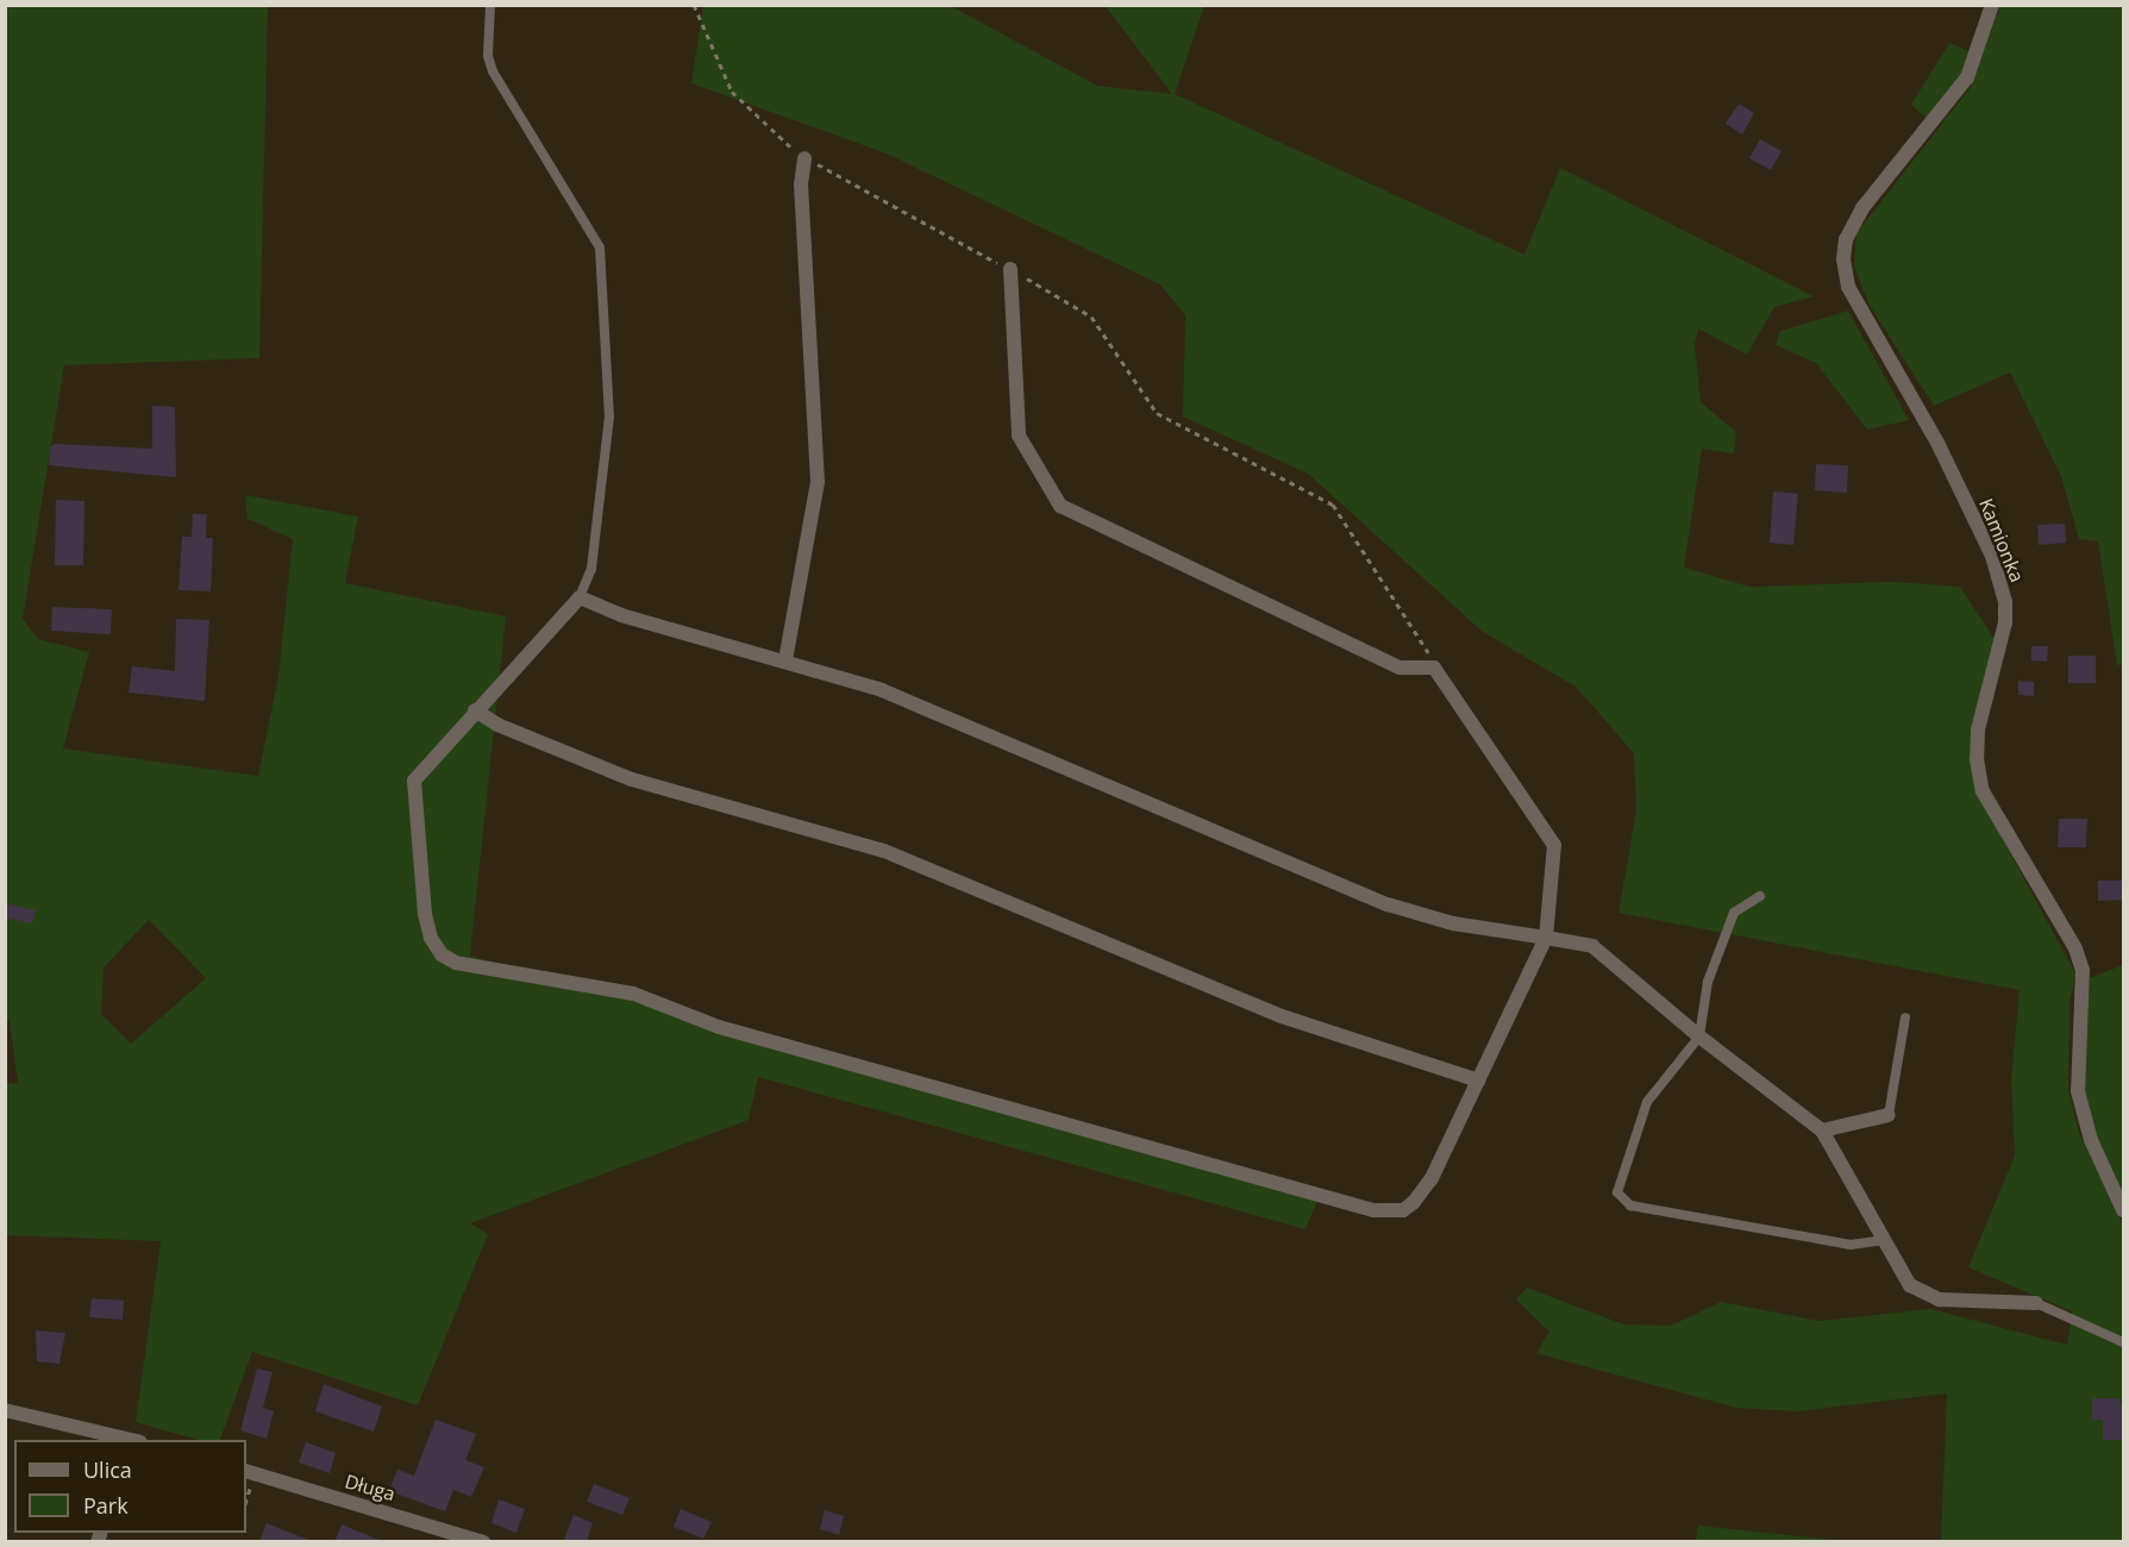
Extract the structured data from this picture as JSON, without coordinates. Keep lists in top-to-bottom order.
{
  "streets": {
    "street": ["Kamionka", "Długa"]
  },
  "legend": ["Ulica", "Park"]
}
